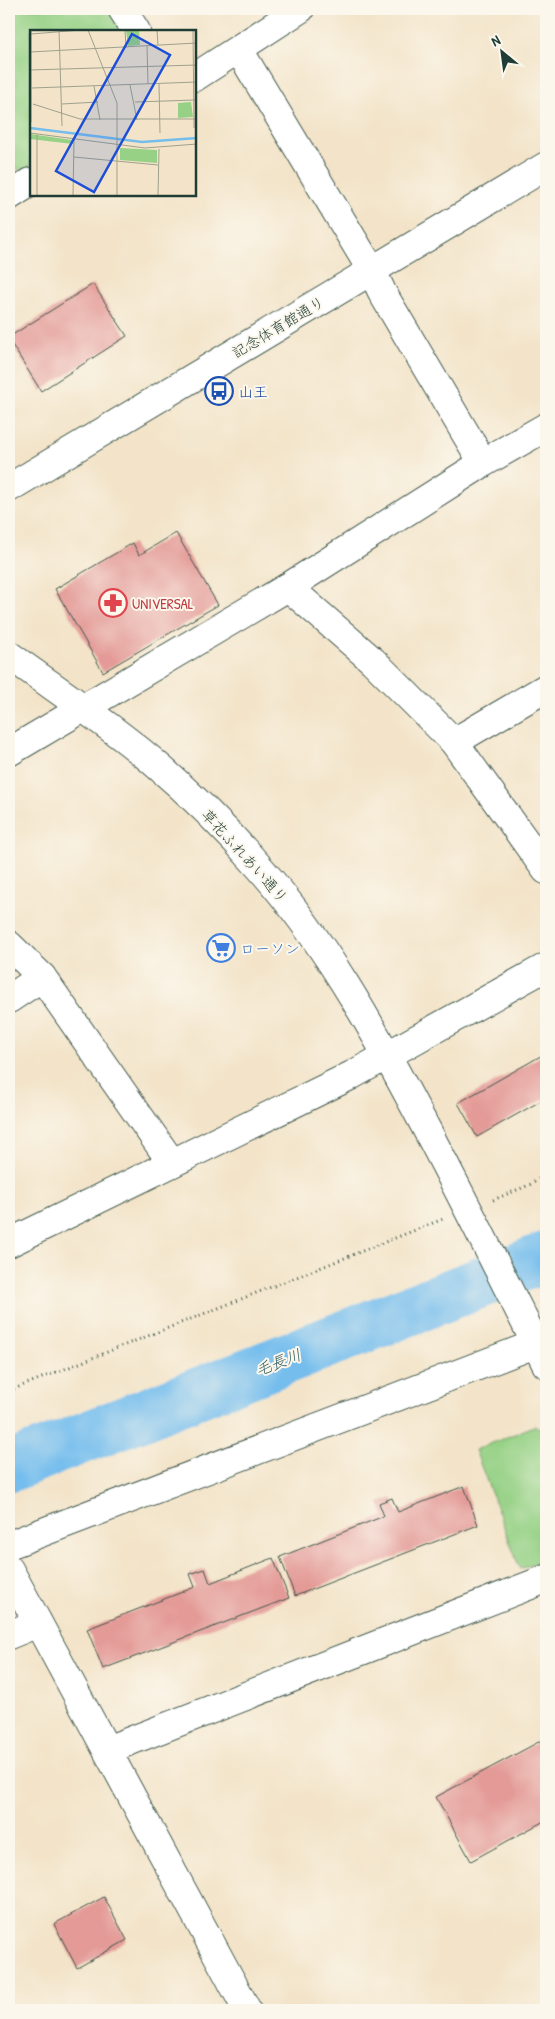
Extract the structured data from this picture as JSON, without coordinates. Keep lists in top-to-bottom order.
{
  "streets": {
    "street": ["記念体育館通り", "草花ふれあい通り"]
  },
  "water": ["毛長川"],
  "places": {
    "bus stop": ["山王"],
    "pharmacy": ["UNIVERSAL"],
    "supermarket": ["ローソン"]
  },
  "north": "top left"
}
